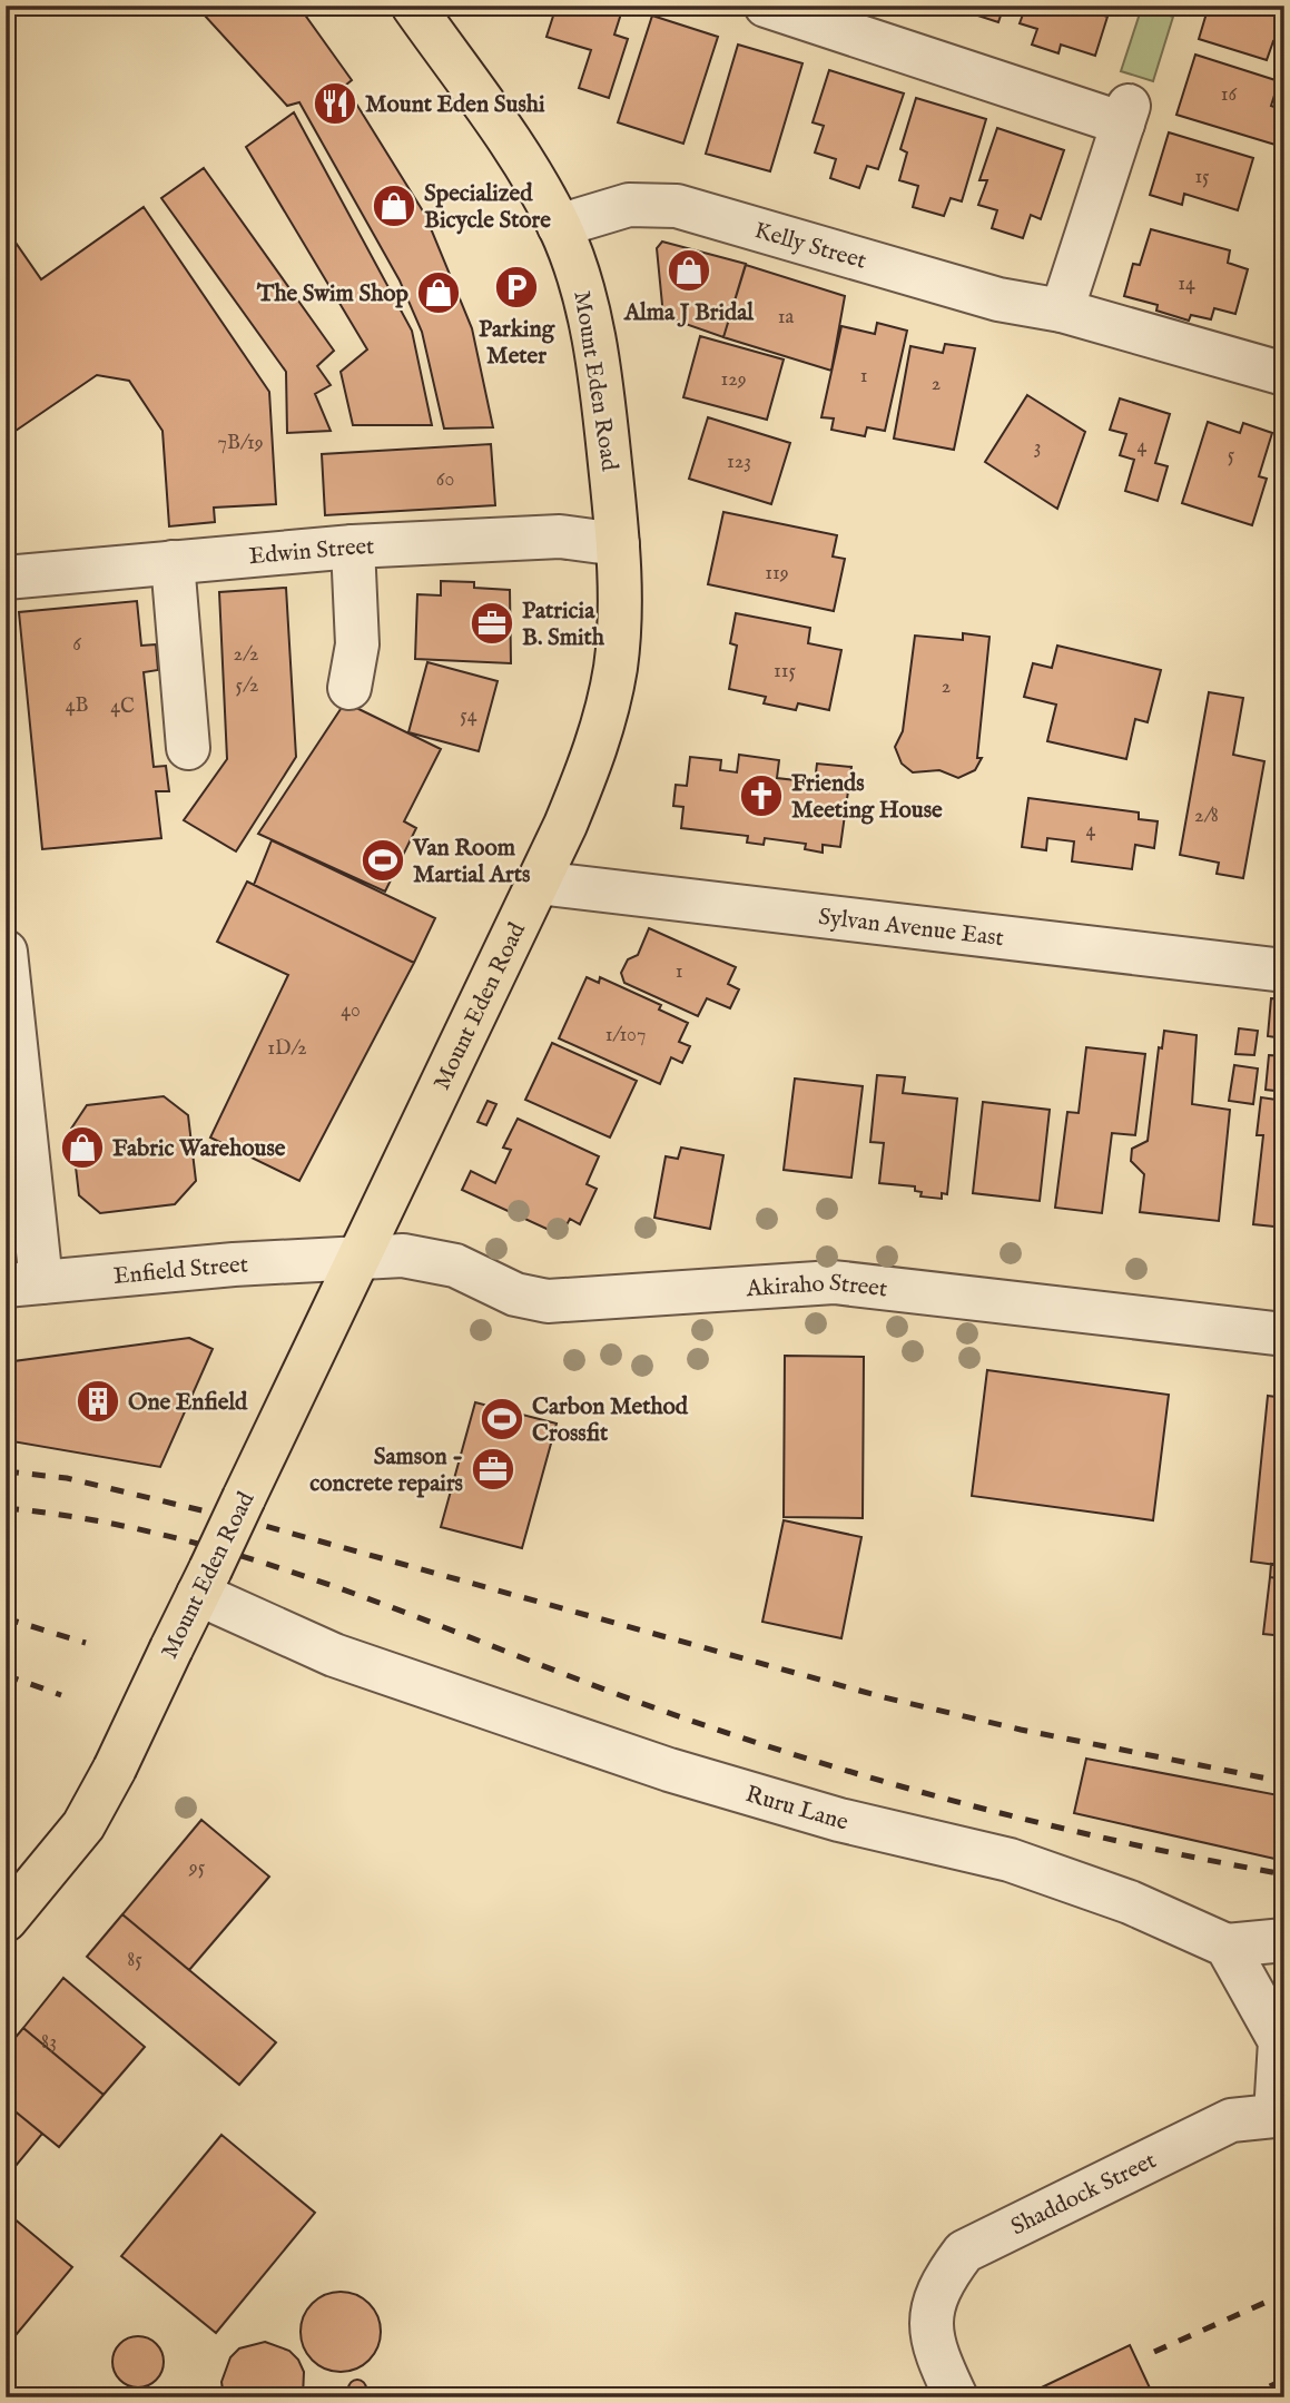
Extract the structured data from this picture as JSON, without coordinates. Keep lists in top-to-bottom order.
{
  "streets": {
    "main road": ["Mount Eden Road"],
    "street": [
      "Kelly Street",
      "Edwin Street",
      "Sylvan Avenue East",
      "Enfield Street",
      "Akiraho Street",
      "Ruru Lane",
      "Shaddock Street"
    ]
  },
  "crossings": [
    ["Kelly Street", "Mount Eden Road"],
    ["Mount Eden Road", "Edwin Street"],
    ["Mount Eden Road", "Sylvan Avenue East"],
    ["Mount Eden Road", "Enfield Street"],
    ["Mount Eden Road", "Akiraho Street"],
    ["Mount Eden Road", "Ruru Lane"],
    ["Enfield Street", "Akiraho Street"]
  ],
  "places": {
    "restaurant": ["Mount Eden Sushi"],
    "shop": [
      "Specialized Bicycle Store",
      "Alma J Bridal",
      "The Swim Shop",
      "Fabric Warehouse"
    ],
    "parking": ["Parking Meter"],
    "office": ["Patricia B. Smith", "Samson - concrete repairs"],
    "church": ["Friends Meeting House"],
    "sports": ["Van Room Martial Arts", "Carbon Method Crossfit"],
    "building": ["One Enfield"]
  },
  "house_numbers": [
    "16",
    "15",
    "14",
    "1a",
    "1",
    "129",
    "2",
    "7B/19",
    "4",
    "3",
    "5",
    "123",
    "60",
    "119",
    "6",
    "2/2",
    "115",
    "5/2",
    "2",
    "4B",
    "4C",
    "54",
    "2/8",
    "4",
    "1",
    "40",
    "1/107",
    "1D/2",
    "95",
    "85",
    "83"
  ]
}
